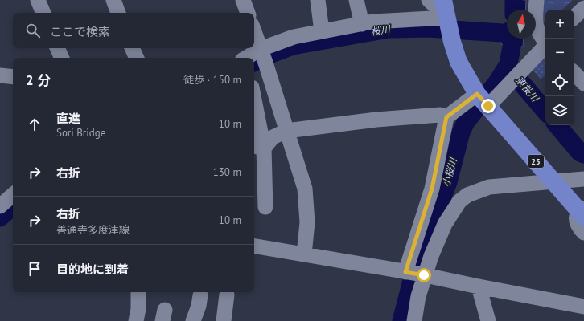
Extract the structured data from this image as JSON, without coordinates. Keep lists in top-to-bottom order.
{
  "streets": {
    "main road": ["25"]
  },
  "water": ["桜川", "東桜川", "小桜川"],
  "north": "top",
  "page": {
    "map_buttons": ["+", "−"],
    "search": "ここで検索",
    "heading": ["2 分", "徒歩 · 150 m"],
    "list": [
      ["直進", "Sori Bridge", "10 m"],
      ["右折", "130 m"],
      ["右折", "善通寺多度津線", "10 m"],
      "目的地に到着"
    ]
  }
}
